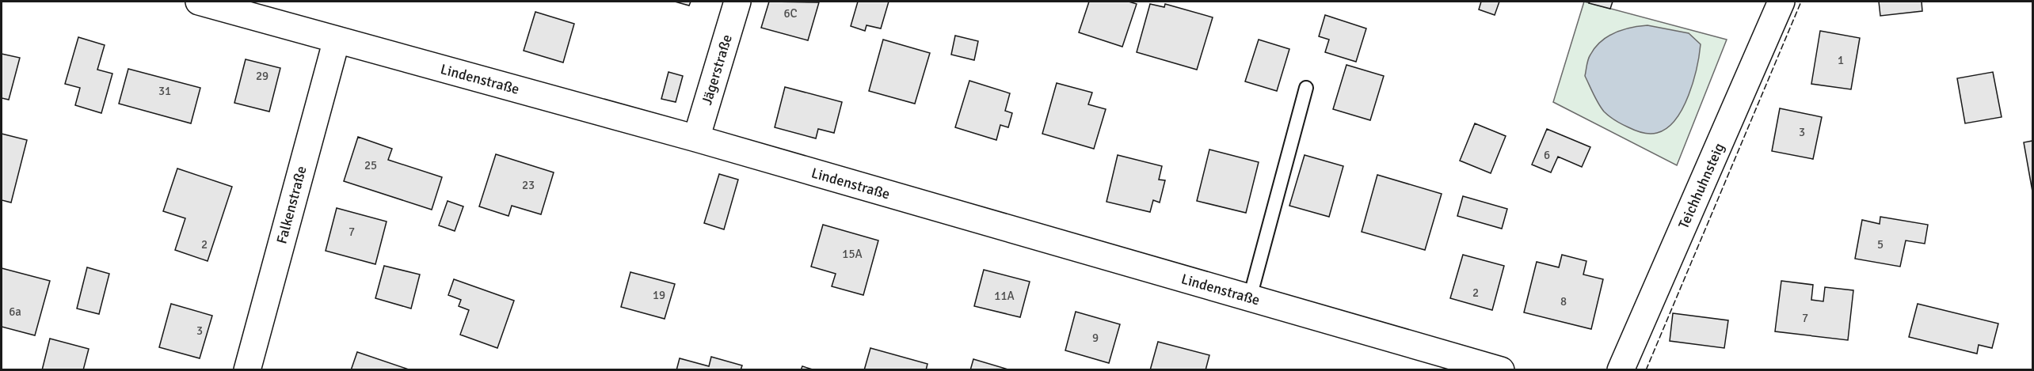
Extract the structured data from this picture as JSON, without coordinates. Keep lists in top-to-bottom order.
{
  "streets": {
    "street": [
      "Jägerstraße",
      "Lindenstraße",
      "Teichhuhnsteig",
      "Falkenstraße"
    ]
  },
  "crossings": [
    ["Jägerstraße", "Lindenstraße"],
    ["Lindenstraße", "Falkenstraße"]
  ],
  "house_numbers": [
    "6C",
    "1",
    "29",
    "31",
    "3",
    "6",
    "25",
    "23",
    "7",
    "2",
    "5",
    "15A",
    "2",
    "19",
    "11A",
    "8",
    "6a",
    "7",
    "3",
    "9"
  ]
}
